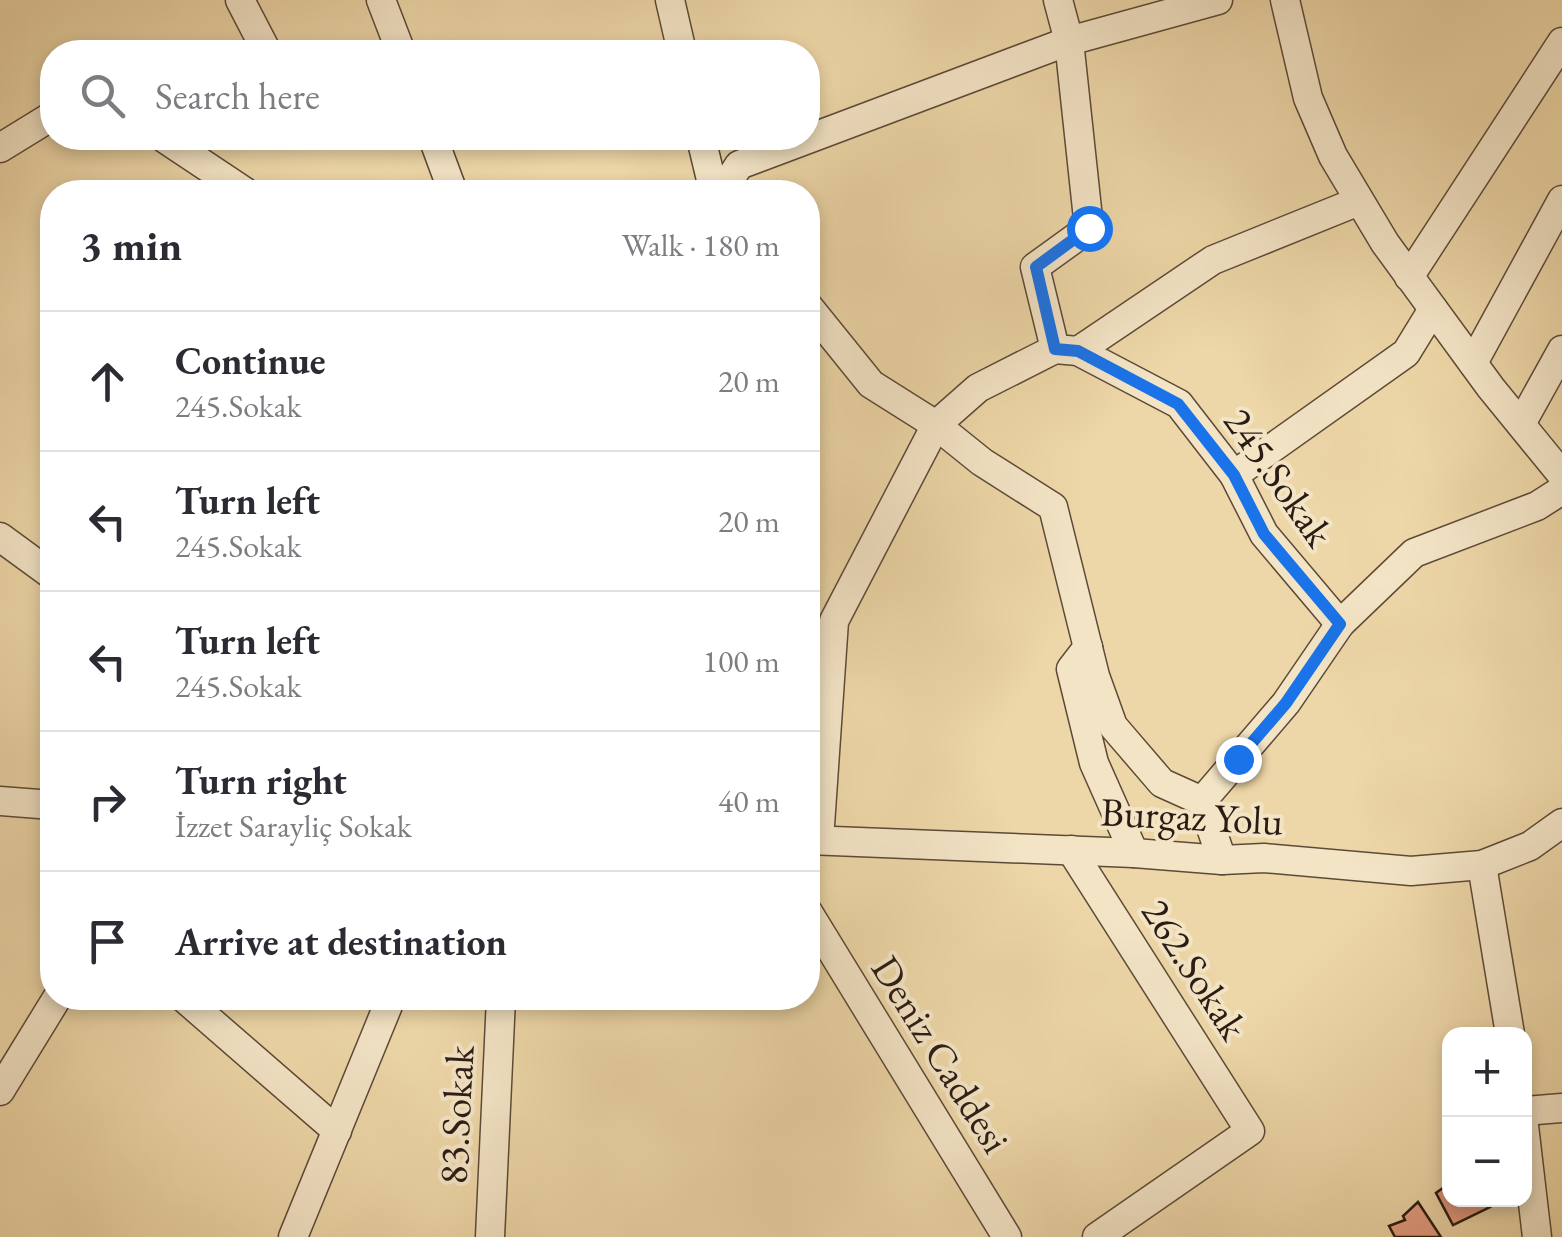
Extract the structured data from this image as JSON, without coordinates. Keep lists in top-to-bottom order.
{
  "streets": {
    "street": [
      "245.Sokak",
      "Burgaz Yolu",
      "262.Sokak",
      "Deniz Caddesi",
      "83.Sokak"
    ]
  },
  "crossings": [
    ["Burgaz Yolu", "262.Sokak"]
  ],
  "page": {
    "search": "Search here",
    "heading": ["3 min", "Walk · 180 m"],
    "list": [
      ["Continue", "245.Sokak", "20 m"],
      ["Turn left", "245.Sokak", "20 m"],
      ["Turn left", "245.Sokak", "100 m"],
      ["Turn right", "İzzet Sarayliç Sokak", "40 m"],
      "Arrive at destination"
    ],
    "map_buttons": ["+", "−"]
  }
}
